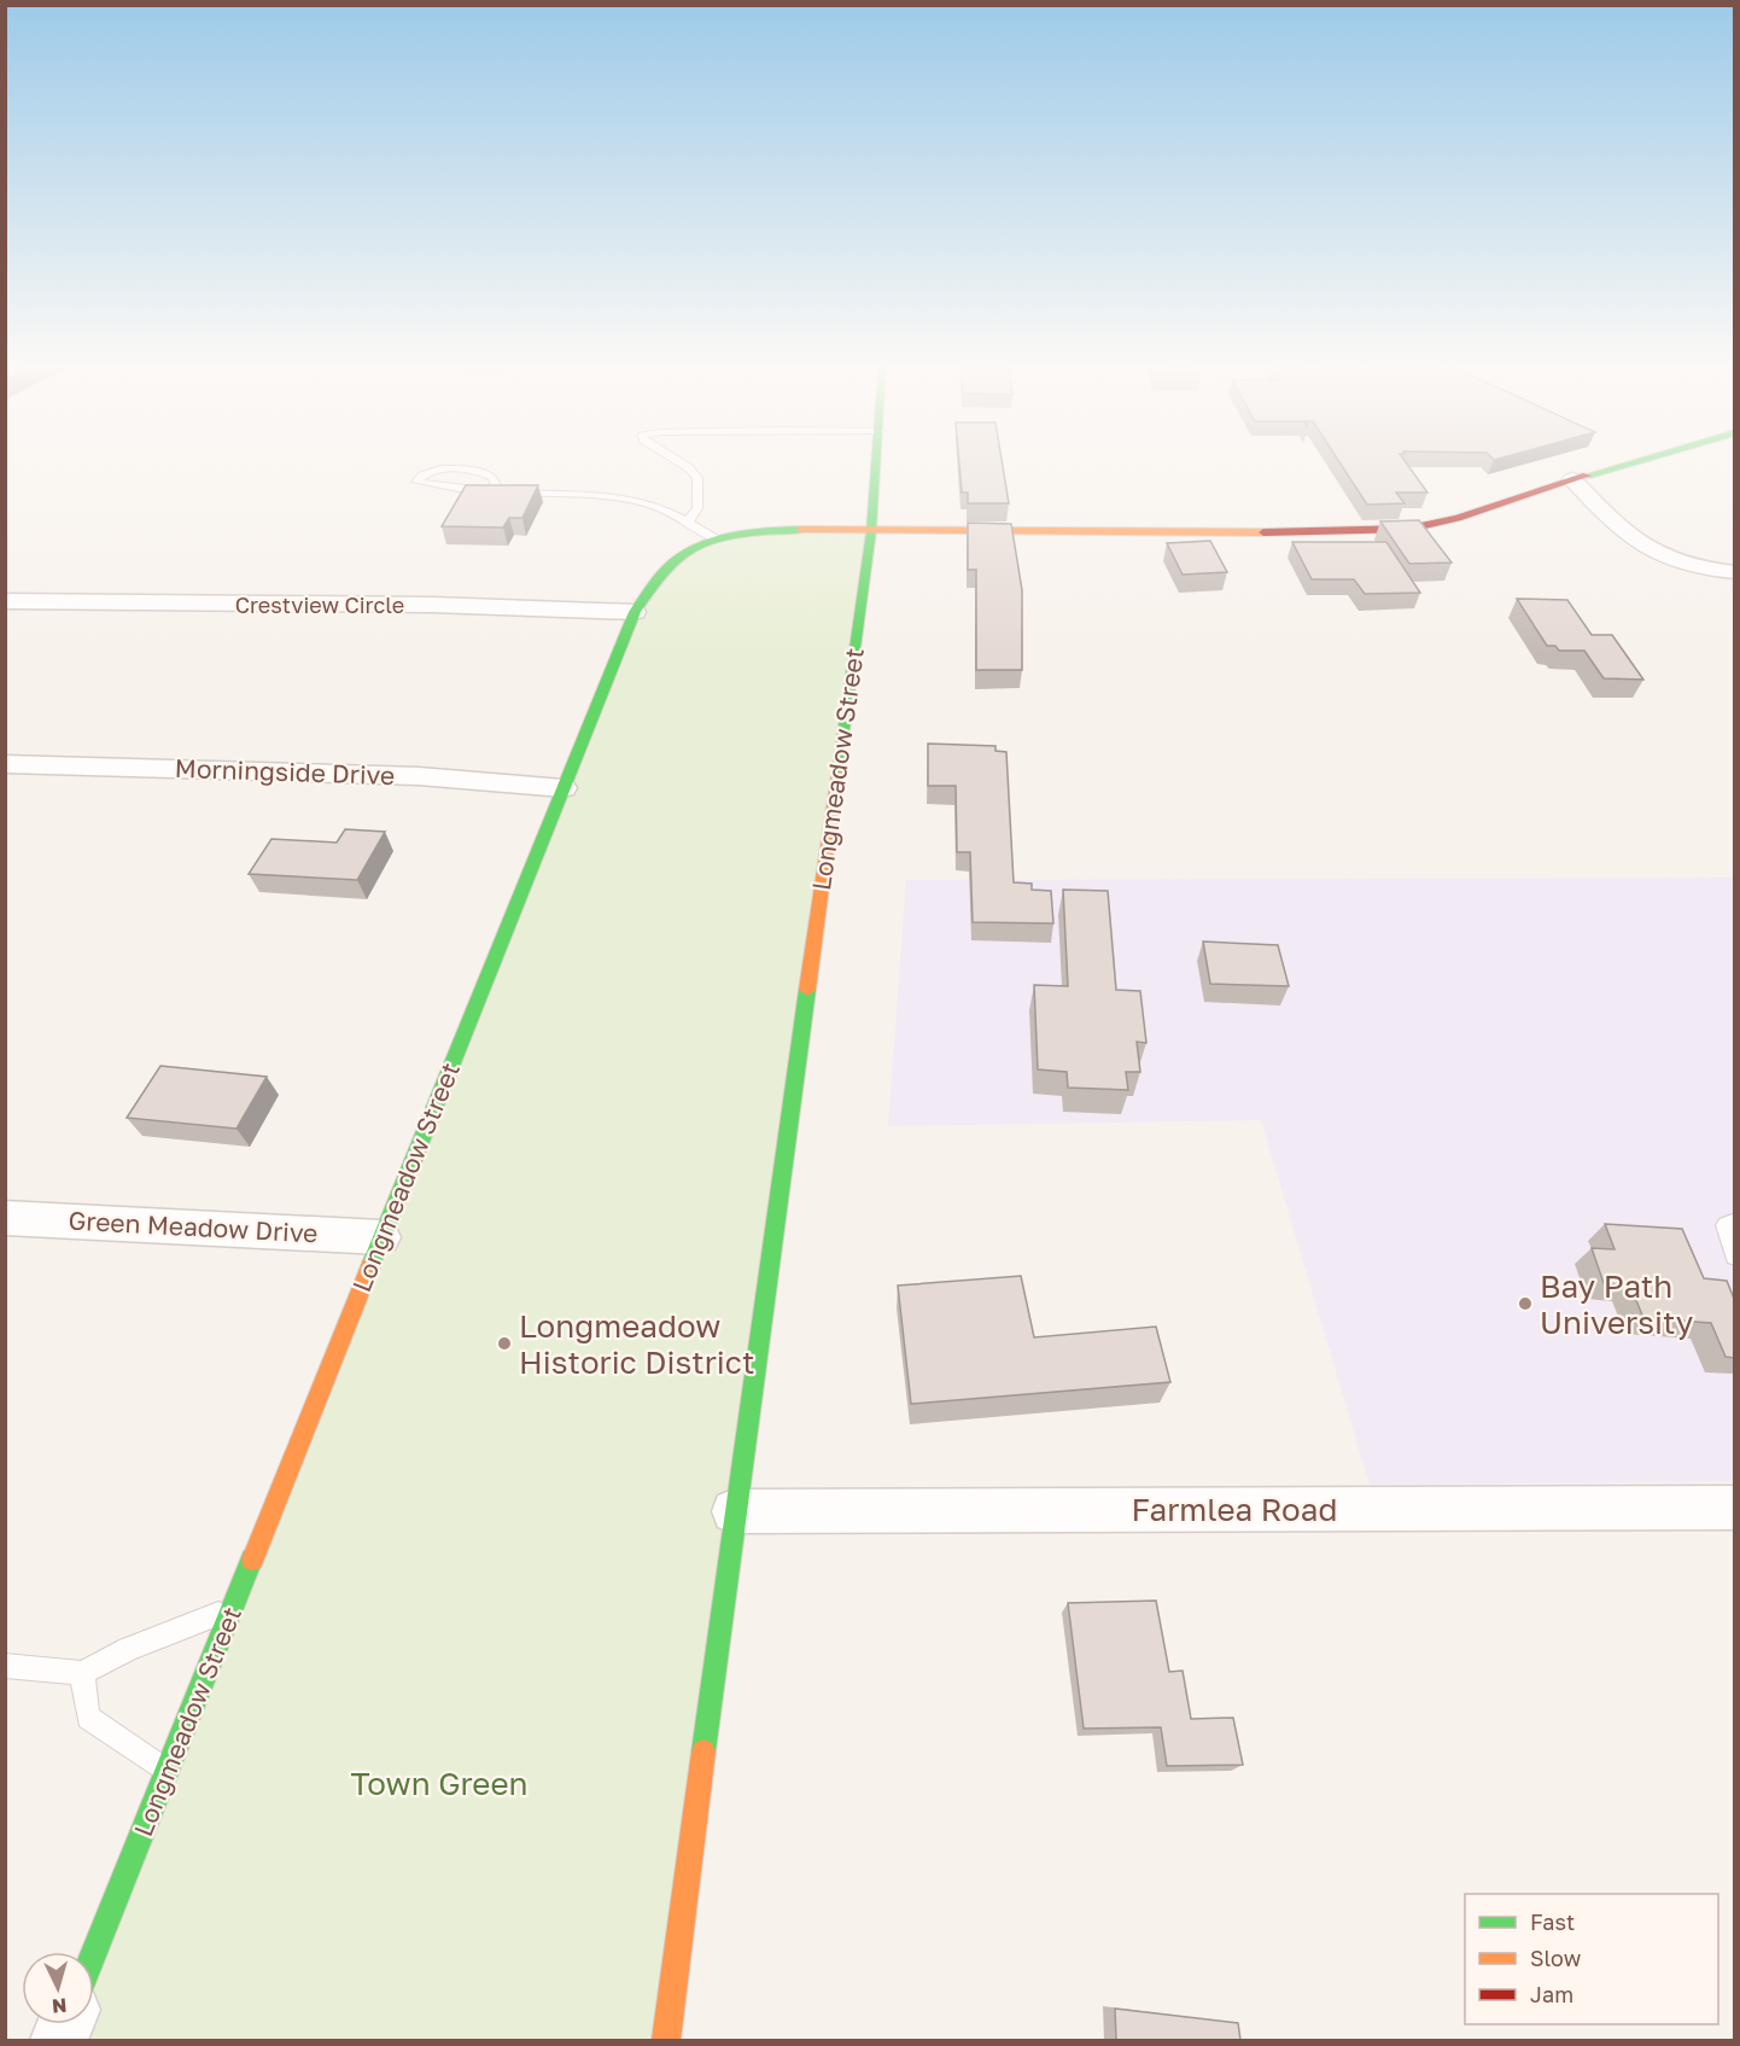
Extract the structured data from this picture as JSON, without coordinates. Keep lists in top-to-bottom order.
{
  "streets": {
    "street": [
      "Crestview Circle",
      "Longmeadow Street",
      "Morningside Drive",
      "Green Meadow Drive",
      "Farmlea Road"
    ]
  },
  "crossings": [
    ["Crestview Circle", "Longmeadow Street"],
    ["Longmeadow Street", "Morningside Drive"],
    ["Longmeadow Street", "Green Meadow Drive"],
    ["Longmeadow Street", "Farmlea Road"]
  ],
  "parks": ["Town Green"],
  "places": ["Bay Path University", "Longmeadow Historic District"],
  "legend": ["Fast", "Slow", "Jam"],
  "north": "bottom"
}
